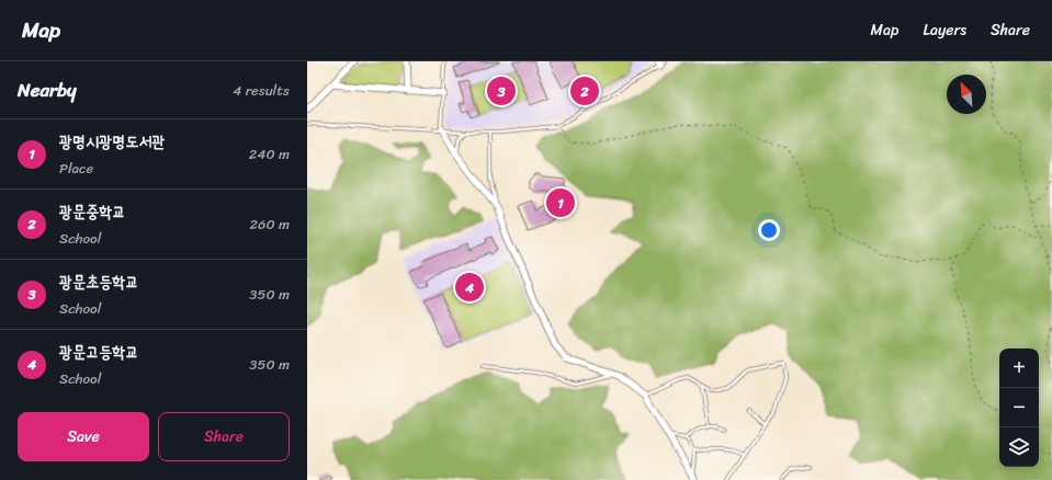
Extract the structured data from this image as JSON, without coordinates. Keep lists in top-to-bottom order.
{
  "north": "top left",
  "page": {
    "header": "Map",
    "nav": ["Map", "Layers", "Share"],
    "heading": ["Nearby", "4 results"],
    "pins": [
      "2",
      "3",
      "1",
      "4"
    ],
    "list": [
      {
        "mark": "1",
        "name": "광명시광명도서관",
        "note": "Place",
        "value": "240 m"
      },
      {
        "mark": "2",
        "name": "광문중학교",
        "note": "School",
        "value": "260 m"
      },
      {
        "mark": "3",
        "name": "광문초등학교",
        "note": "School",
        "value": "350 m"
      },
      {
        "mark": "4",
        "name": "광문고등학교",
        "note": "School",
        "value": "350 m"
      }
    ],
    "map_buttons": ["+", "−"],
    "buttons": ["Save", "Share"]
  }
}
